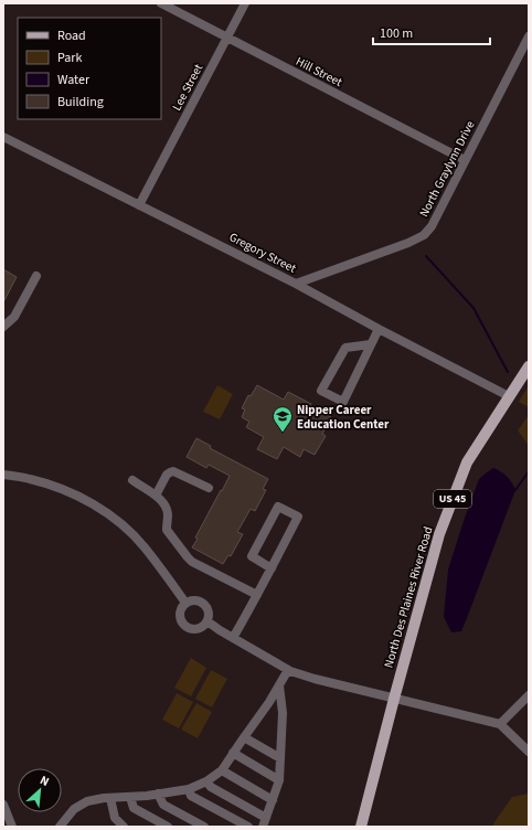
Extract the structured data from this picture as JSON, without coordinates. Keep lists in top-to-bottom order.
{
  "streets": {
    "main road": ["US 45", "North Des Plaines River Road"],
    "street": [
      "Hill Street",
      "Lee Street",
      "North Graylynn Drive",
      "Gregory Street"
    ]
  },
  "crossings": [
    ["Hill Street", "Lee Street"],
    ["Hill Street", "North Graylynn Drive"],
    ["Lee Street", "Gregory Street"],
    ["North Graylynn Drive", "Gregory Street"],
    ["Gregory Street", "North Des Plaines River Road"]
  ],
  "places": {
    "school or university": ["Nipper Career Education Center"]
  },
  "legend": [
    "Road",
    "Park",
    "Water",
    "Building"
  ],
  "scale_bar": "100 m",
  "north": "top right"
}
